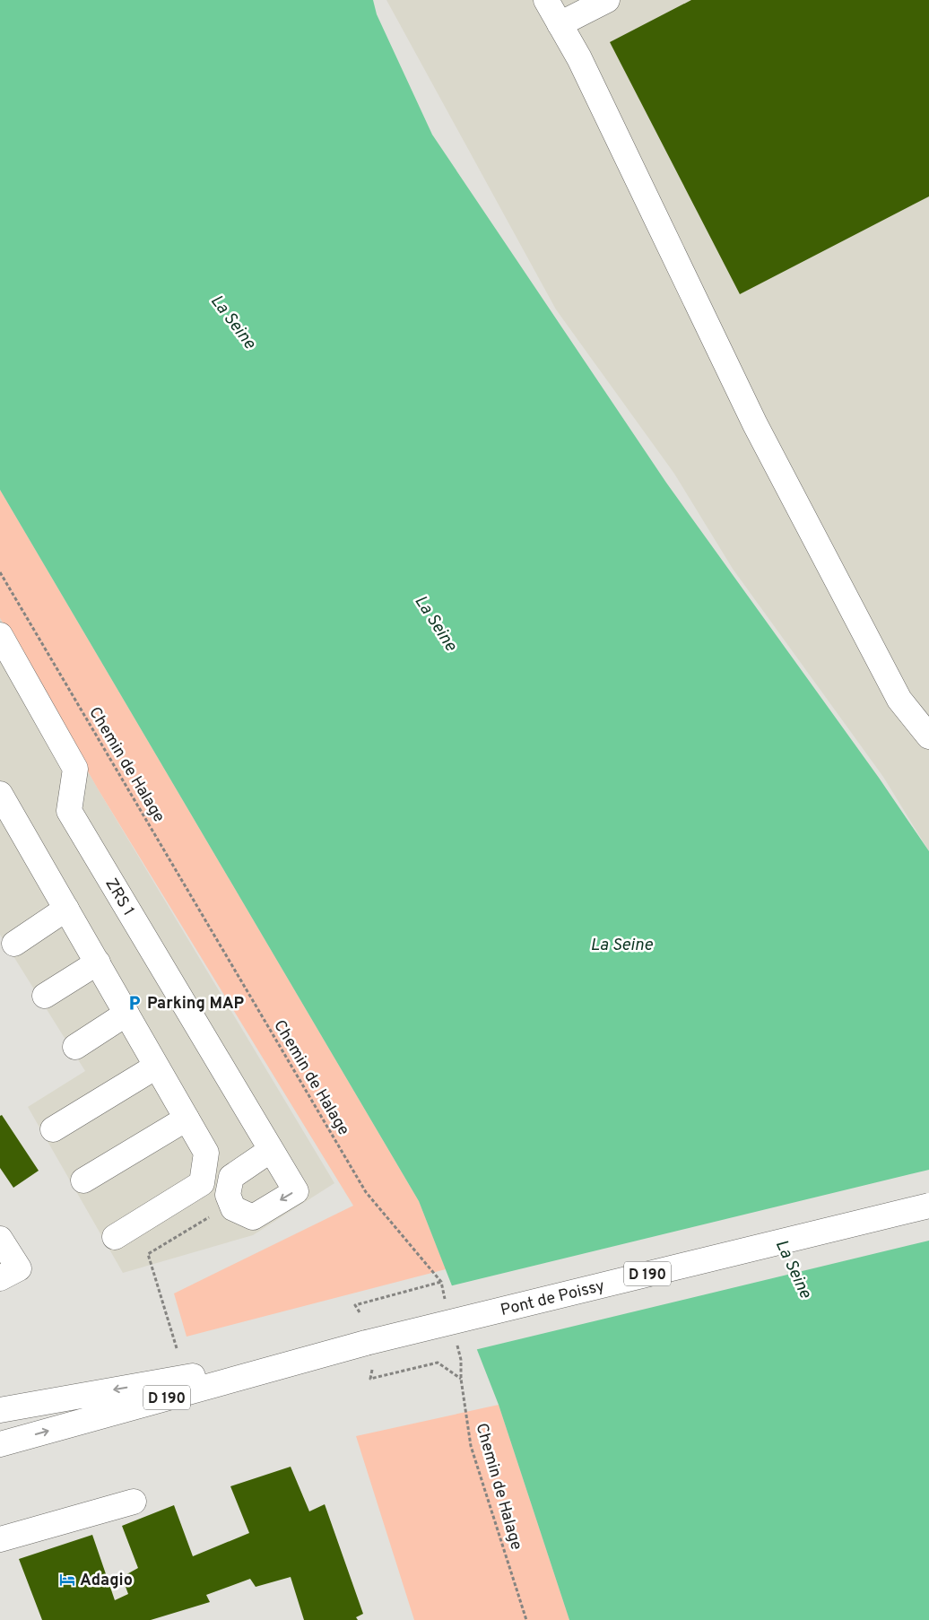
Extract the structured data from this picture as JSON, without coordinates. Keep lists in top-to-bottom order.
{
  "streets": {
    "main road": ["ZRS 1", "D 190", "Pont de Poissy"],
    "path": ["Chemin de Halage"]
  },
  "crossings": [
    ["D 190", "Pont de Poissy"]
  ],
  "water": ["La Seine"],
  "places": {
    "parking": ["Parking MAP"],
    "hotel": ["Adagio"]
  }
}
